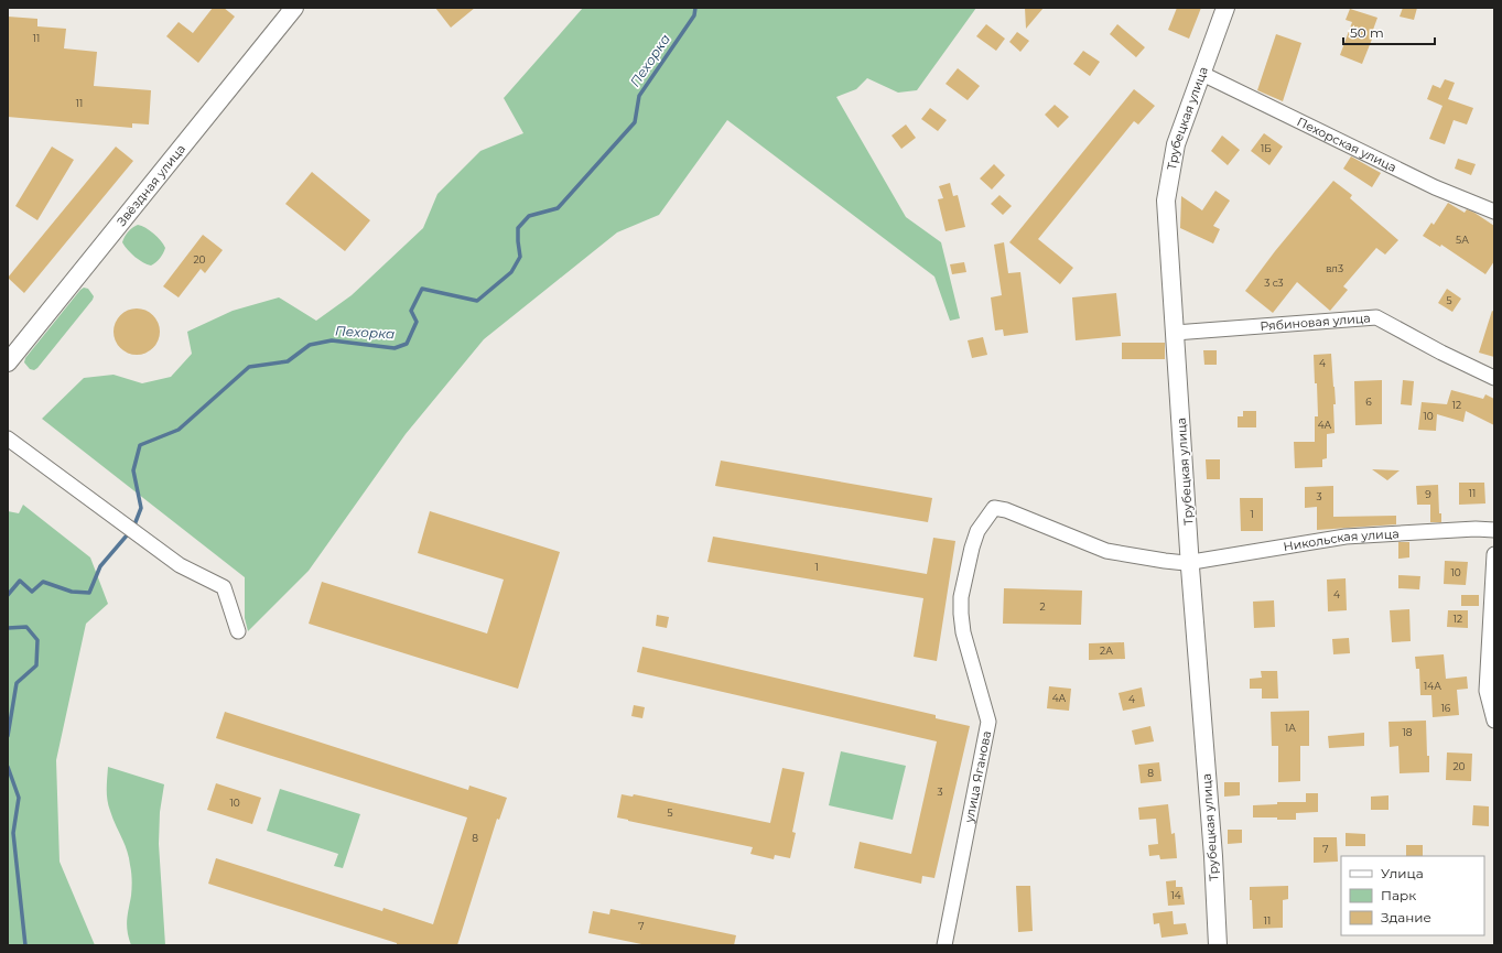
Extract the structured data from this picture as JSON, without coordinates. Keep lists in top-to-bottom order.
{
  "streets": {
    "main road": ["Трубецкая улица", "Звёздная улица"],
    "street": [
      "Пехорская улица",
      "Рябиновая улица",
      "Никольская улица",
      "улица Яганова"
    ]
  },
  "crossings": [
    ["Трубецкая улица", "Пехорская улица"],
    ["Трубецкая улица", "Рябиновая улица"],
    ["Трубецкая улица", "Никольская улица"],
    ["Никольская улица", "улица Яганова"]
  ],
  "water": ["Пехорка"],
  "house_numbers": [
    "11",
    "11",
    "1Б",
    "5А",
    "20",
    "вл3",
    "3 с3",
    "5",
    "4",
    "6",
    "12",
    "10",
    "4А",
    "11",
    "9",
    "3",
    "1",
    "1",
    "10",
    "4",
    "2",
    "12",
    "2А",
    "14А",
    "4А",
    "4",
    "16",
    "1А",
    "18",
    "20",
    "8",
    "3",
    "10",
    "5",
    "8",
    "7",
    "14",
    "11",
    "7"
  ],
  "legend": ["Улица", "Парк", "Здание"],
  "scale_bar": "50 m"
}
